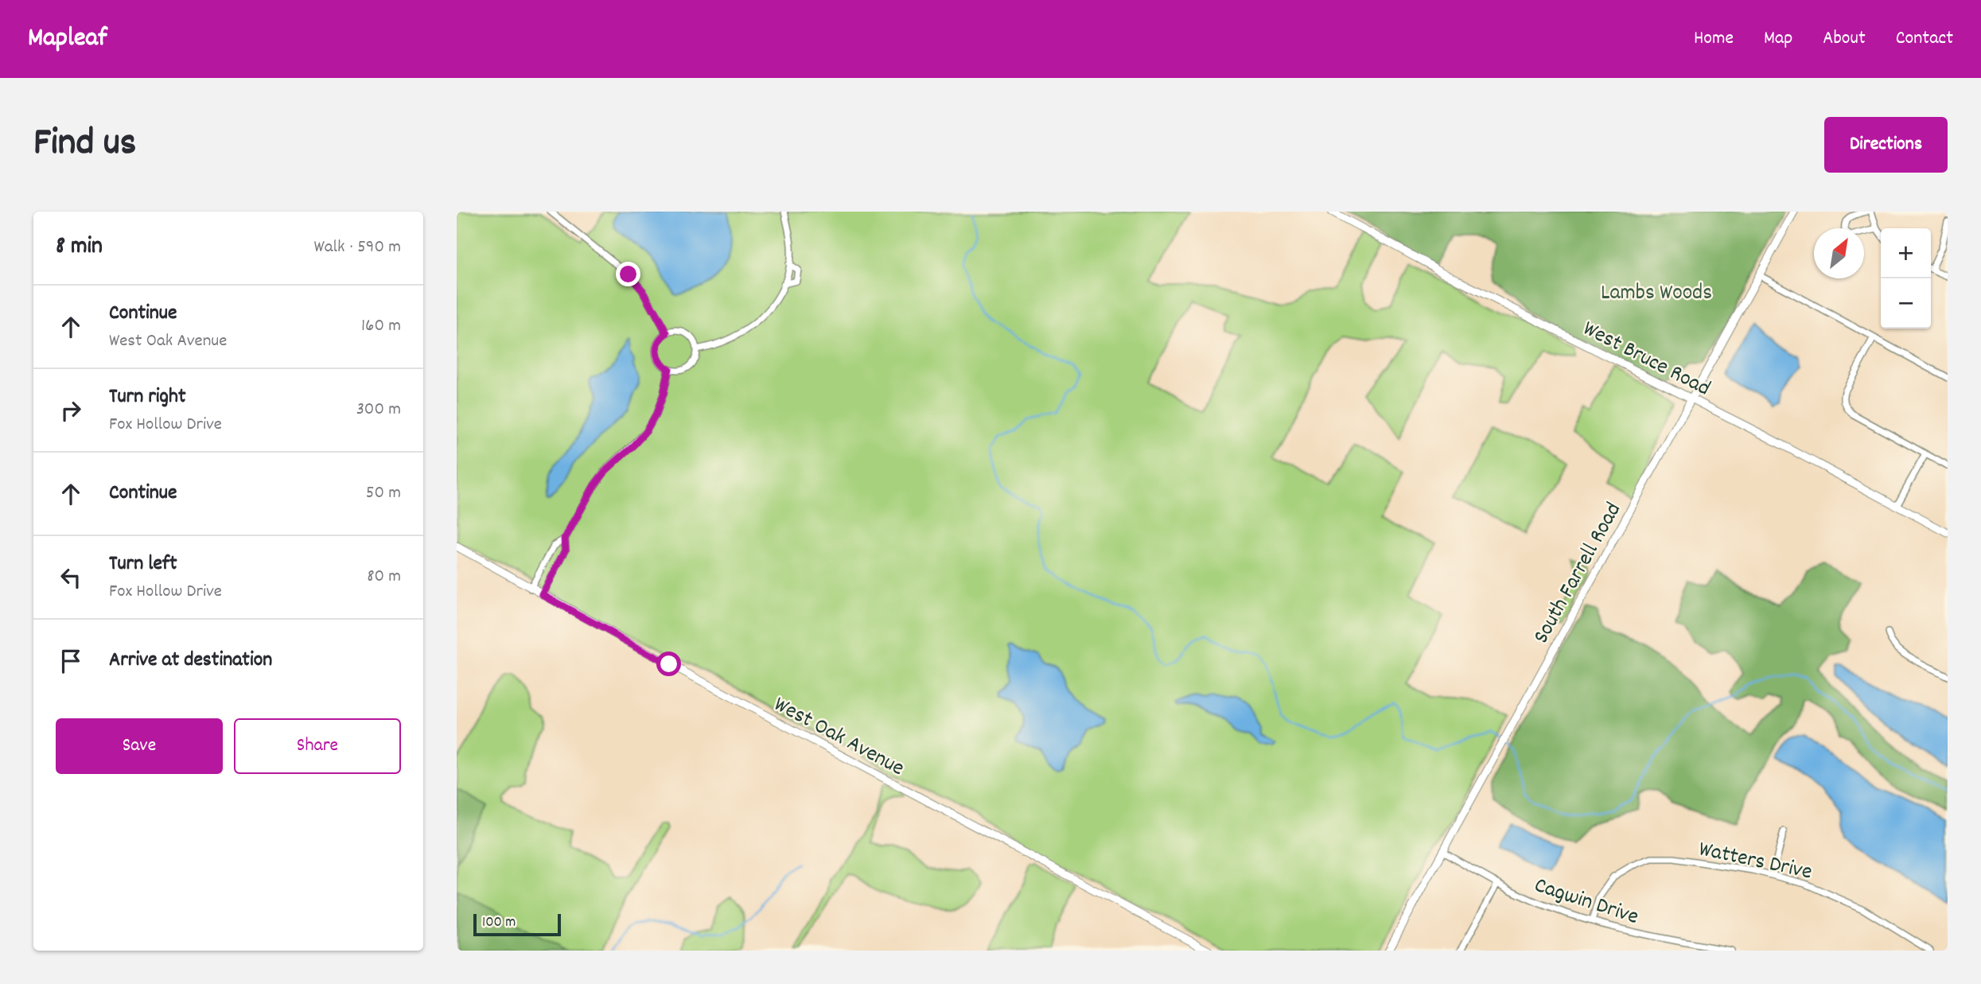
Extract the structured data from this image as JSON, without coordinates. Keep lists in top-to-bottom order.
{
  "streets": {
    "street": [
      "West Bruce Road",
      "South Farrell Road",
      "West Oak Avenue",
      "Watters Drive",
      "Cagwin Drive"
    ]
  },
  "crossings": [
    ["West Bruce Road", "South Farrell Road"],
    ["South Farrell Road", "Cagwin Drive"],
    ["Watters Drive", "Cagwin Drive"]
  ],
  "parks": ["Lambs Woods"],
  "scale_bar": "100 m",
  "north": "top right",
  "page": {
    "header": "Mapleaf",
    "nav": [
      "Home",
      "Map",
      "About",
      "Contact"
    ],
    "title": "Find us",
    "buttons": [
      "Directions",
      ["Save", "Share"]
    ],
    "heading": ["8 min", "Walk · 590 m"],
    "map_buttons": ["+", "−"],
    "list": [
      ["Continue", "West Oak Avenue", "160 m"],
      ["Turn right", "Fox Hollow Drive", "300 m"],
      ["Continue", "50 m"],
      ["Turn left", "Fox Hollow Drive", "80 m"],
      "Arrive at destination"
    ],
    "scale": "100 m"
  }
}
